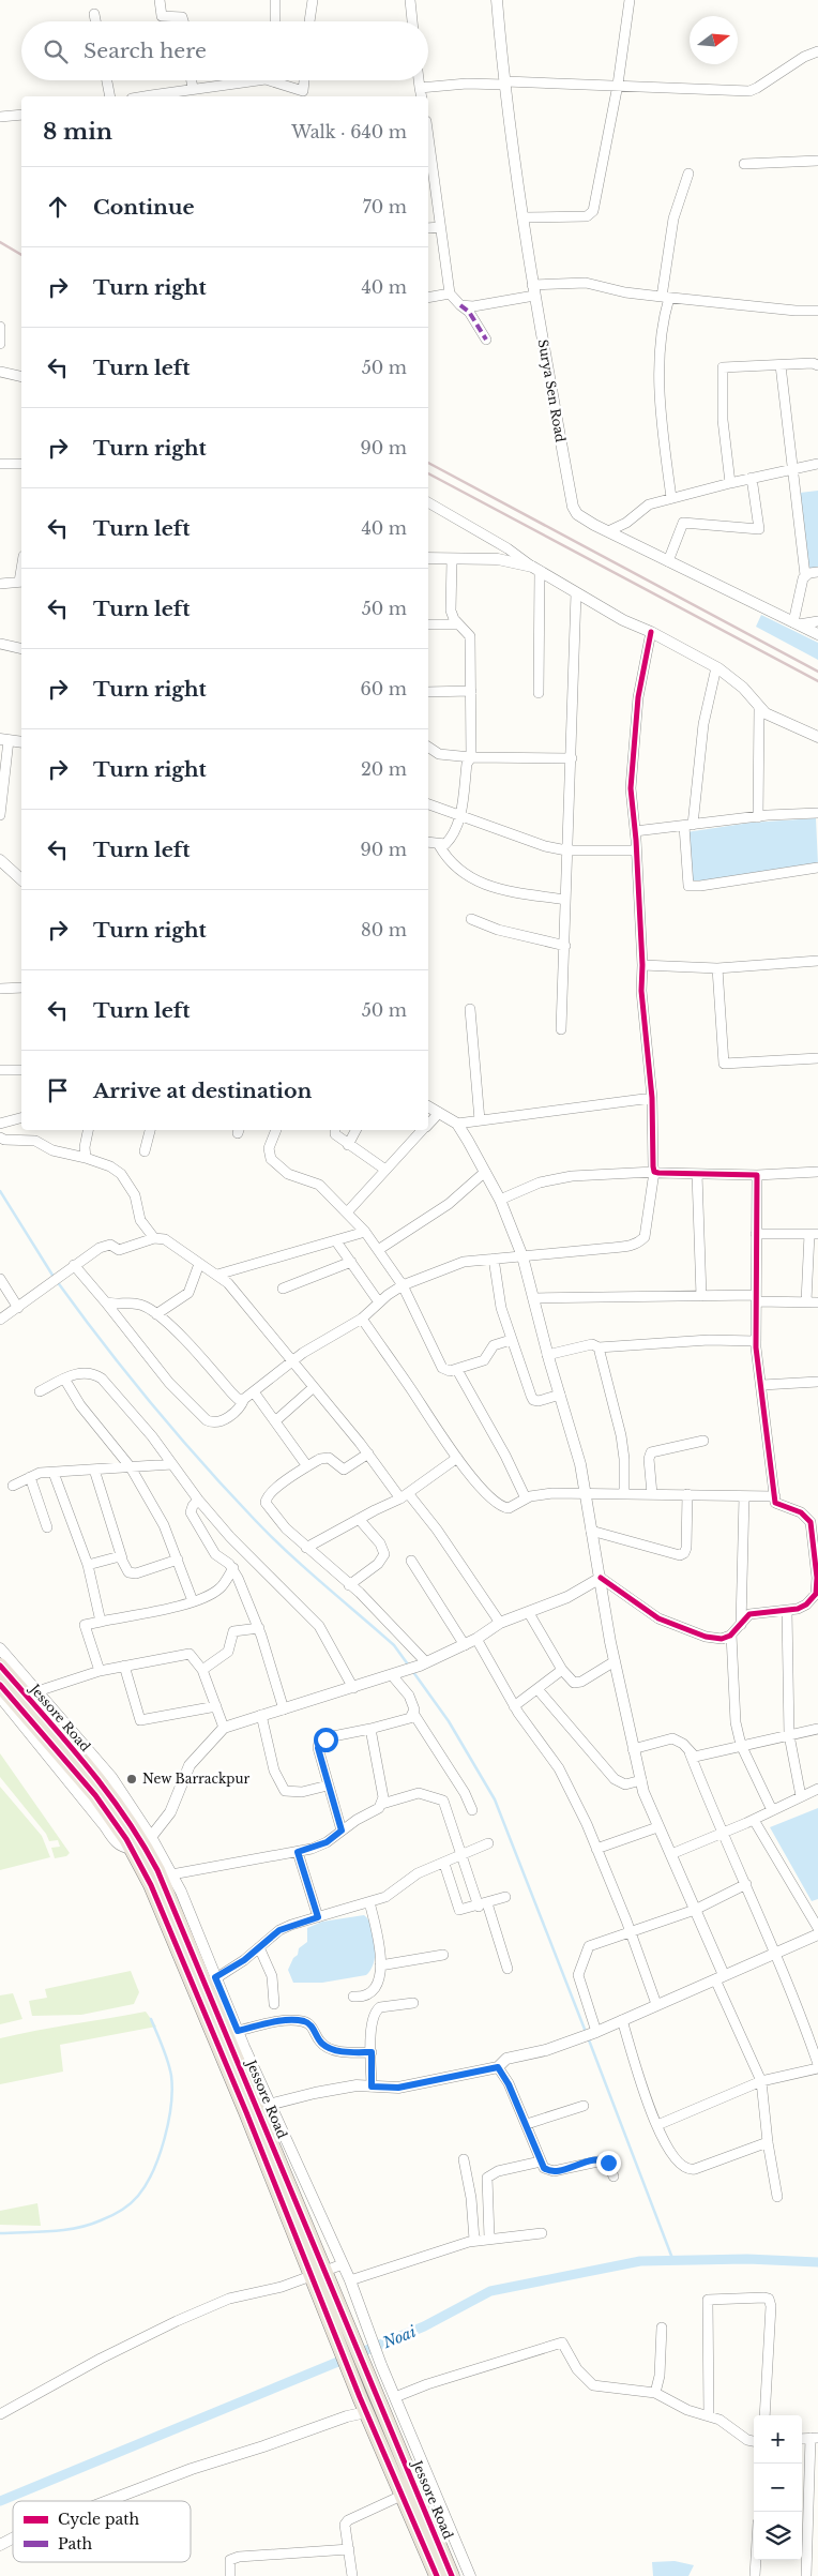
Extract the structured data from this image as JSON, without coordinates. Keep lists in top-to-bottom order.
{
  "streets": {
    "highway": ["Jessore Road"],
    "street": ["Surya Sen Road"]
  },
  "water": ["Noai"],
  "places": ["New Barrackpur"],
  "legend": ["Cycle path", "Path"],
  "north": "right",
  "page": {
    "search": "Search here",
    "heading": ["8 min", "Walk · 640 m"],
    "list": [
      ["Continue", "70 m"],
      ["Turn right", "40 m"],
      ["Turn left", "50 m"],
      ["Turn right", "90 m"],
      ["Turn left", "40 m"],
      ["Turn left", "50 m"],
      ["Turn right", "60 m"],
      ["Turn right", "20 m"],
      ["Turn left", "90 m"],
      ["Turn right", "80 m"],
      ["Turn left", "50 m"],
      "Arrive at destination"
    ],
    "map_buttons": ["+", "−"]
  }
}
